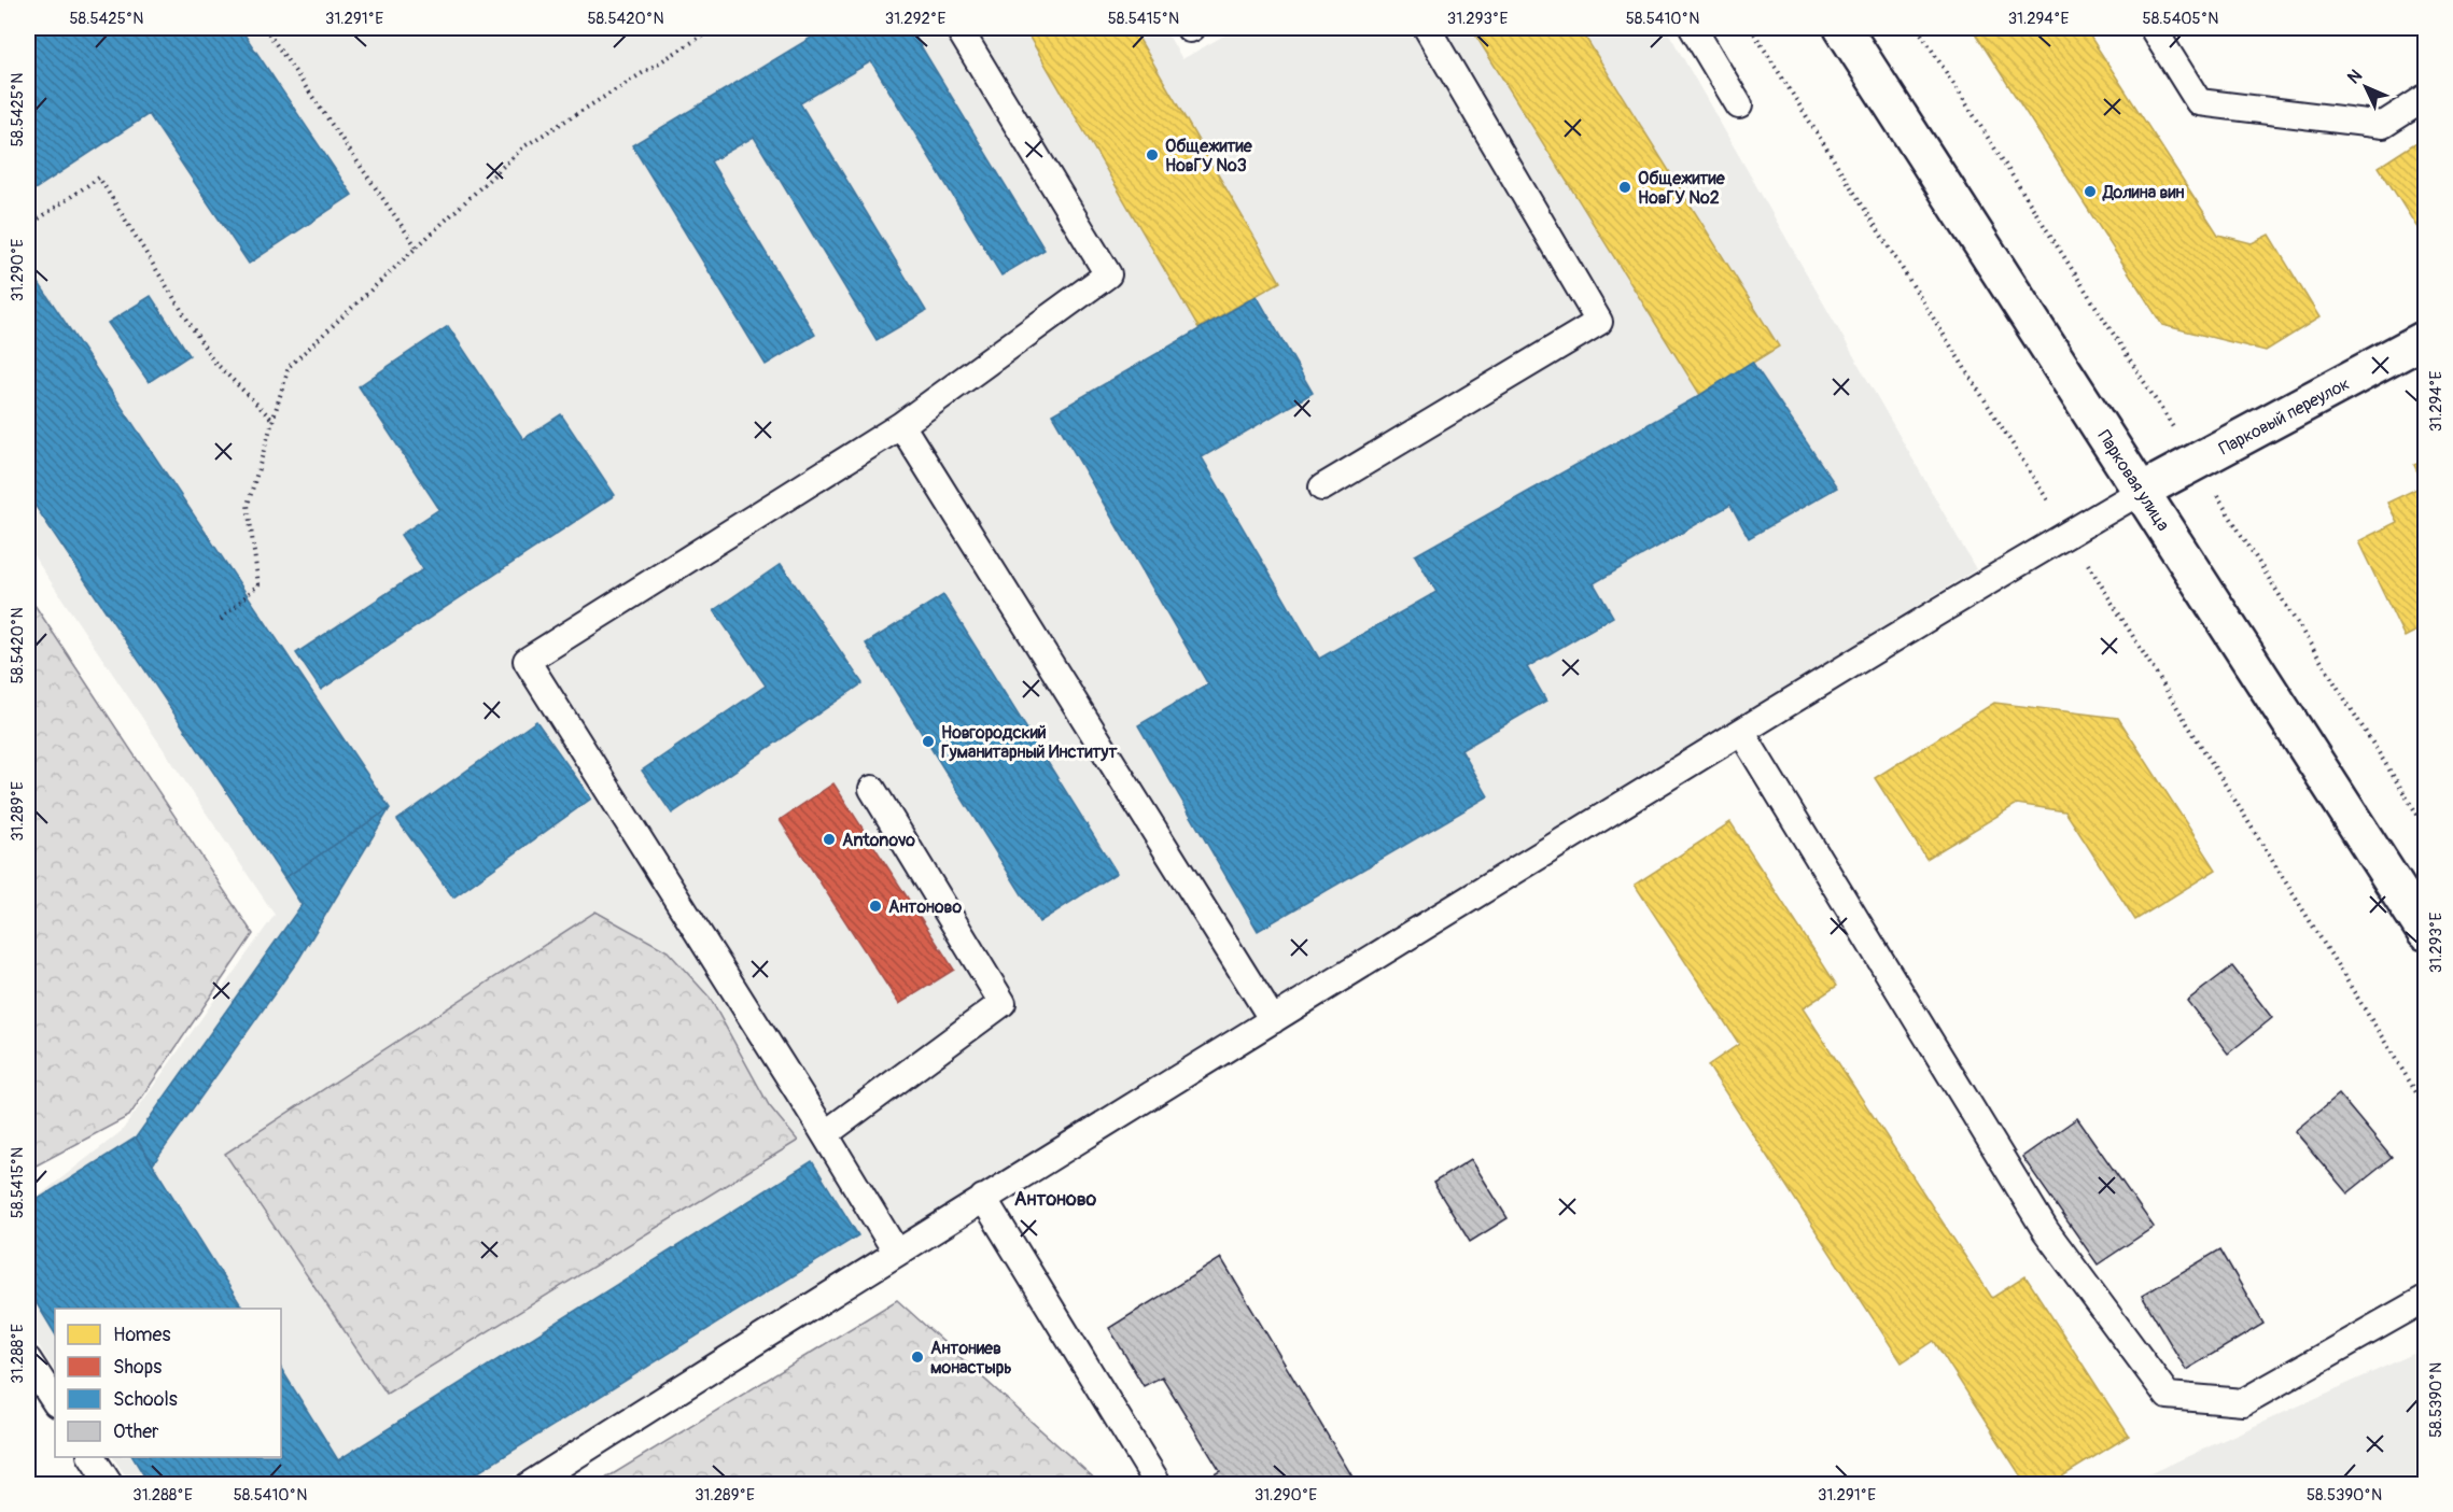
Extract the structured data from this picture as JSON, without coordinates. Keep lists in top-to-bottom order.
{
  "streets": {
    "street": ["Парковый переулок", "Парковая улица"]
  },
  "crossings": [
    ["Парковый переулок", "Парковая улица"]
  ],
  "districts": ["Антоново"],
  "places": [
    "Общежитие НовГУ №3",
    "Общежитие НовГУ №2",
    "Долина вин",
    "Новгородский Гуманитарный Институт",
    "Antonovo",
    "Антоново",
    "Антониев монастырь"
  ],
  "legend": [
    "Homes",
    "Shops",
    "Schools",
    "Other"
  ],
  "north": "top left",
  "coordinates": [
    "58.5425°N",
    "31.291°E",
    "58.5420°N",
    "31.292°E",
    "58.5415°N",
    "31.293°E",
    "58.5410°N",
    "31.294°E",
    "58.5405°N",
    "31.290°E",
    "31.289°E",
    "31.288°E",
    "58.5390°N"
  ]
}
